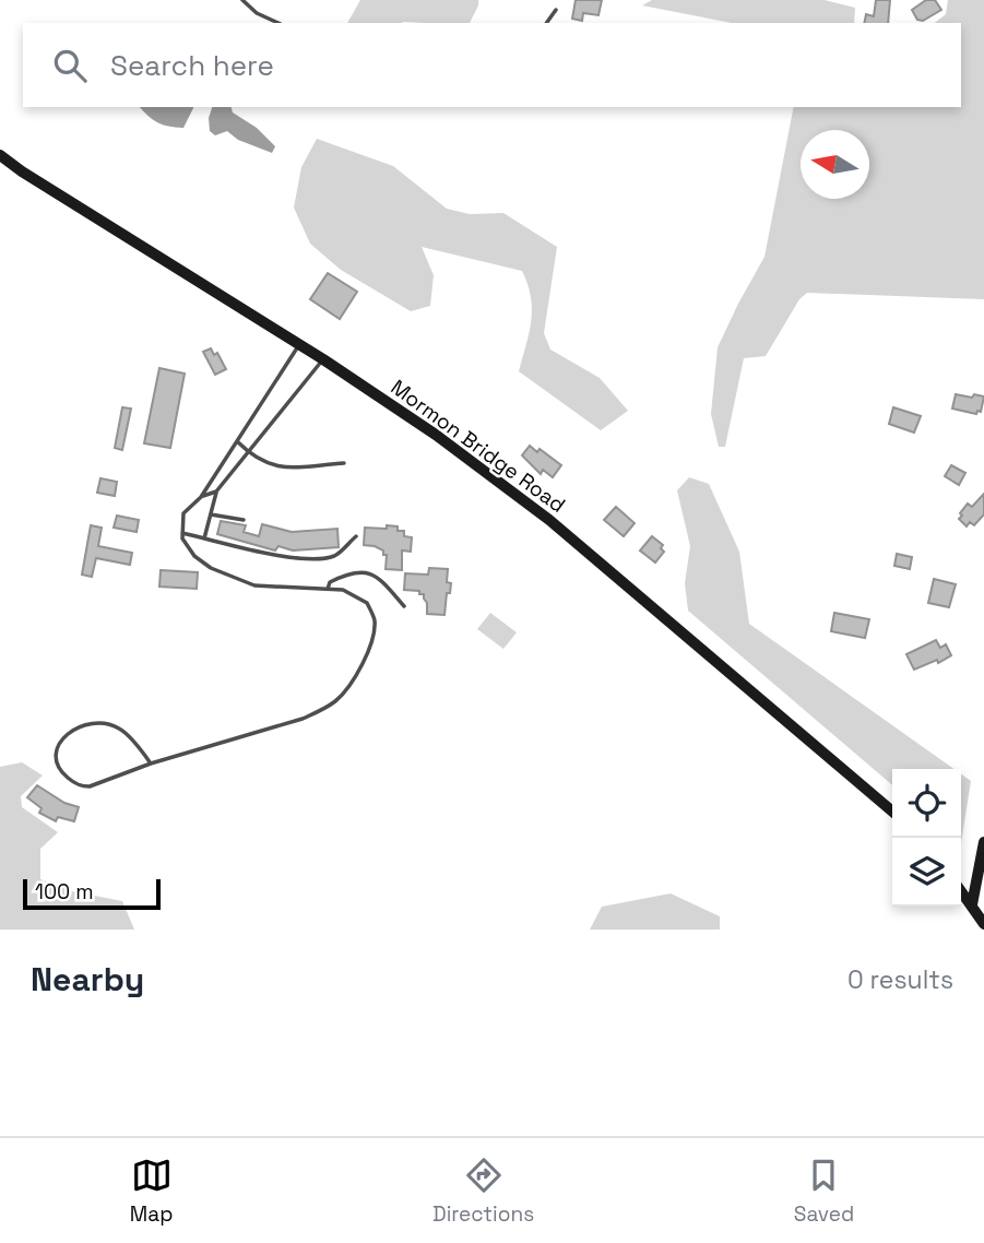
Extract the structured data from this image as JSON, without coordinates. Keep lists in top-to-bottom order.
{
  "streets": {
    "main road": ["Mormon Bridge Road"]
  },
  "scale_bar": "100 m",
  "north": "left",
  "page": {
    "search": "Search here",
    "scale": "100 m",
    "heading": ["Nearby", "0 results"],
    "nav": ["Map", "Directions", "Saved"]
  }
}
